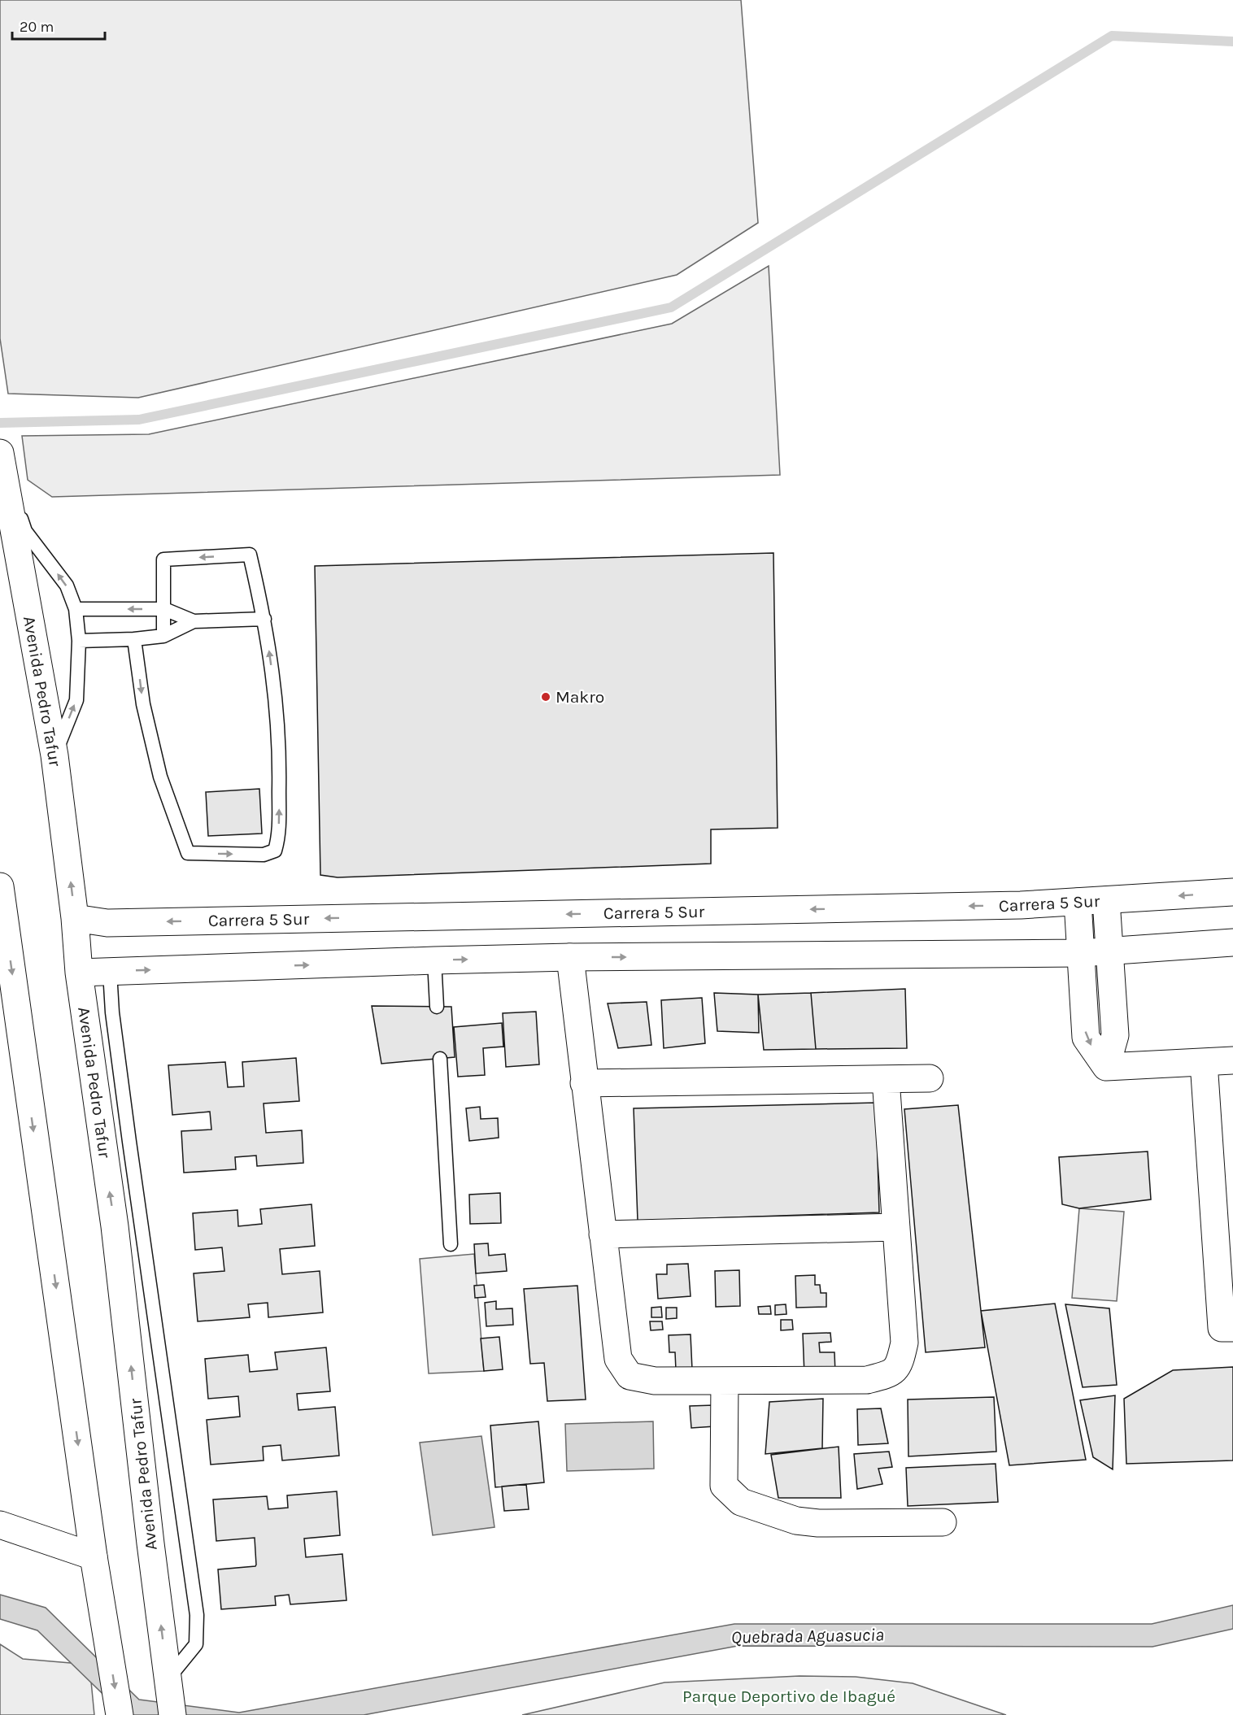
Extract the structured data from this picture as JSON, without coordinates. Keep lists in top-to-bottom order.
{
  "streets": {
    "street": ["Avenida Pedro Tafur", "Carrera 5 Sur"]
  },
  "crossings": [
    ["Avenida Pedro Tafur", "Carrera 5 Sur"]
  ],
  "water": ["Quebrada Aguasucia"],
  "parks": ["Parque Deportivo de Ibagué"],
  "places": ["Makro"],
  "scale_bar": "20 m"
}
